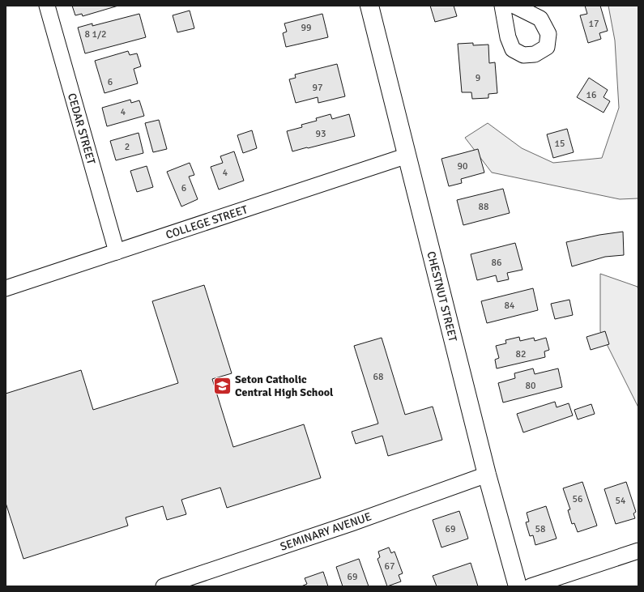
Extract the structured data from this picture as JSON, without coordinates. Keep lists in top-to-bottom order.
{
  "streets": {
    "street": [
      "CEDAR STREET",
      "COLLEGE STREET",
      "CHESTNUT STREET",
      "SEMINARY AVENUE"
    ]
  },
  "crossings": [
    ["CEDAR STREET", "COLLEGE STREET"],
    ["COLLEGE STREET", "CHESTNUT STREET"],
    ["CHESTNUT STREET", "SEMINARY AVENUE"]
  ],
  "places": {
    "school or university": ["Seton Catholic Central High School"]
  },
  "house_numbers": [
    "17",
    "99",
    "8 1/2",
    "9",
    "6",
    "97",
    "16",
    "4",
    "93",
    "15",
    "2",
    "90",
    "4",
    "6",
    "88",
    "86",
    "84",
    "82",
    "68",
    "80",
    "56",
    "54",
    "69",
    "58",
    "67",
    "69"
  ]
}
